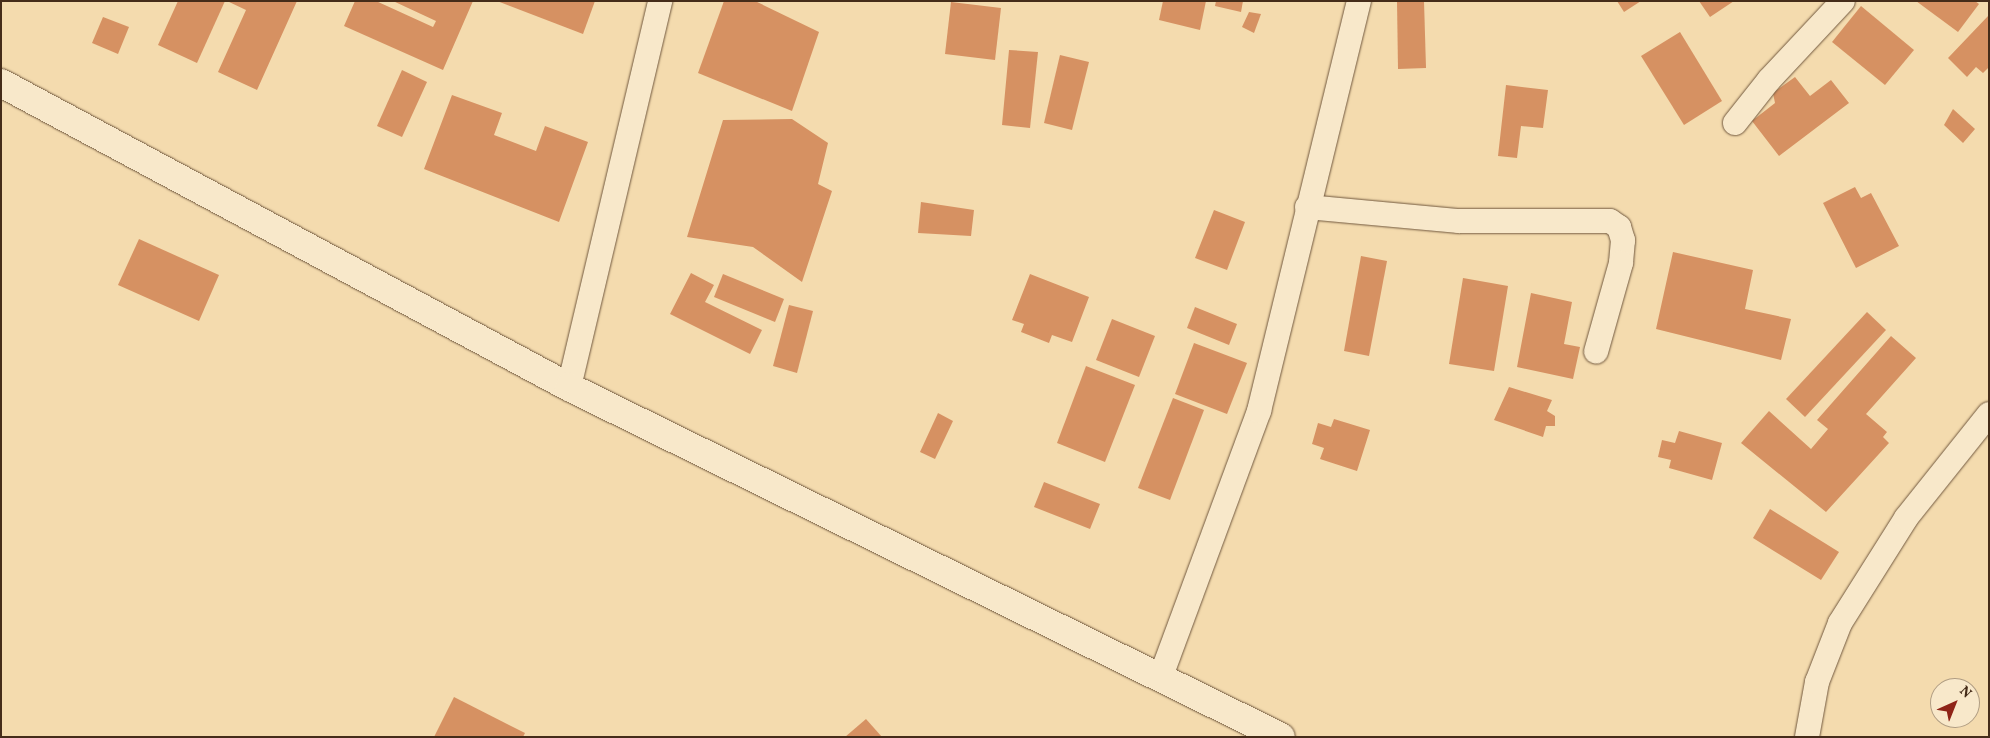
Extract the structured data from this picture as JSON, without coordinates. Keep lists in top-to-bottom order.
{
  "north": "top right"
}
